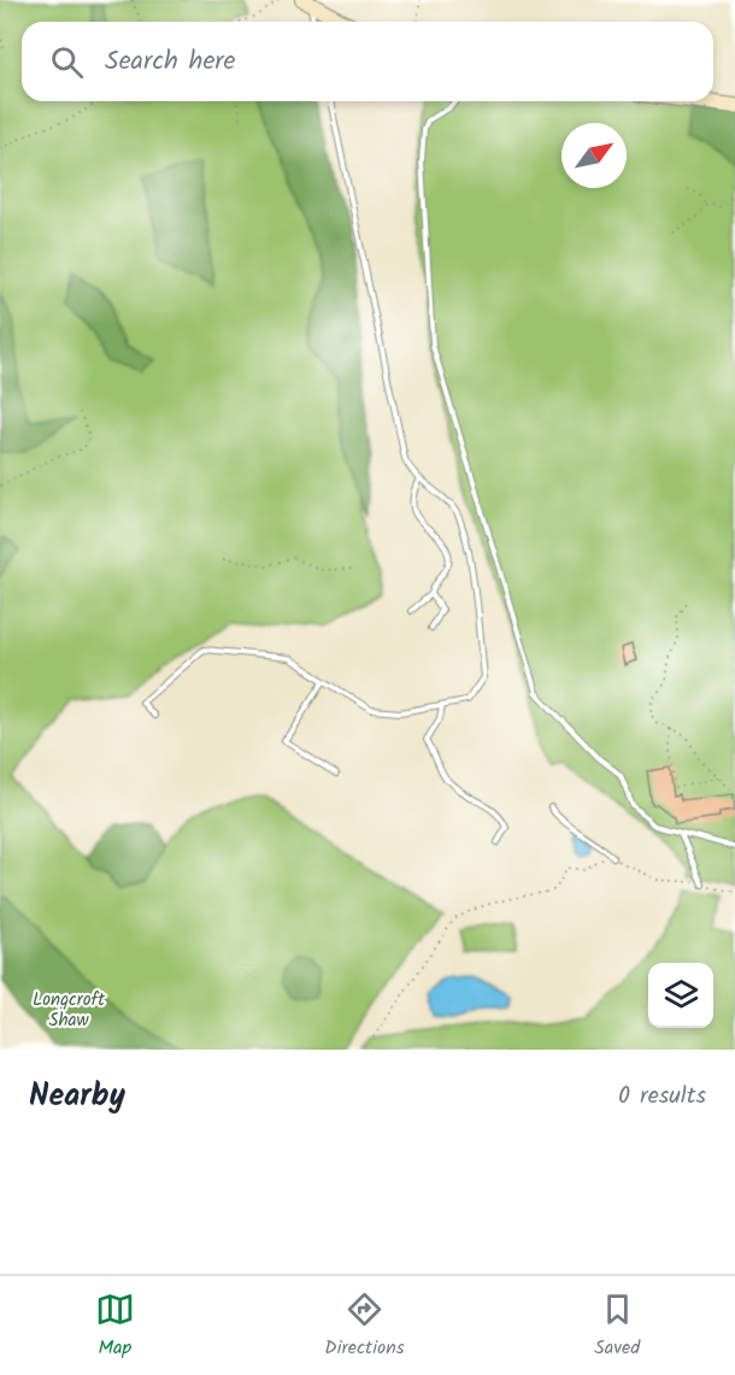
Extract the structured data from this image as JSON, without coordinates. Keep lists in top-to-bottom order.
{
  "parks": ["Longcroft Shaw"],
  "north": "top right",
  "page": {
    "search": "Search here",
    "heading": ["Nearby", "0 results"],
    "nav": ["Map", "Directions", "Saved"]
  }
}
